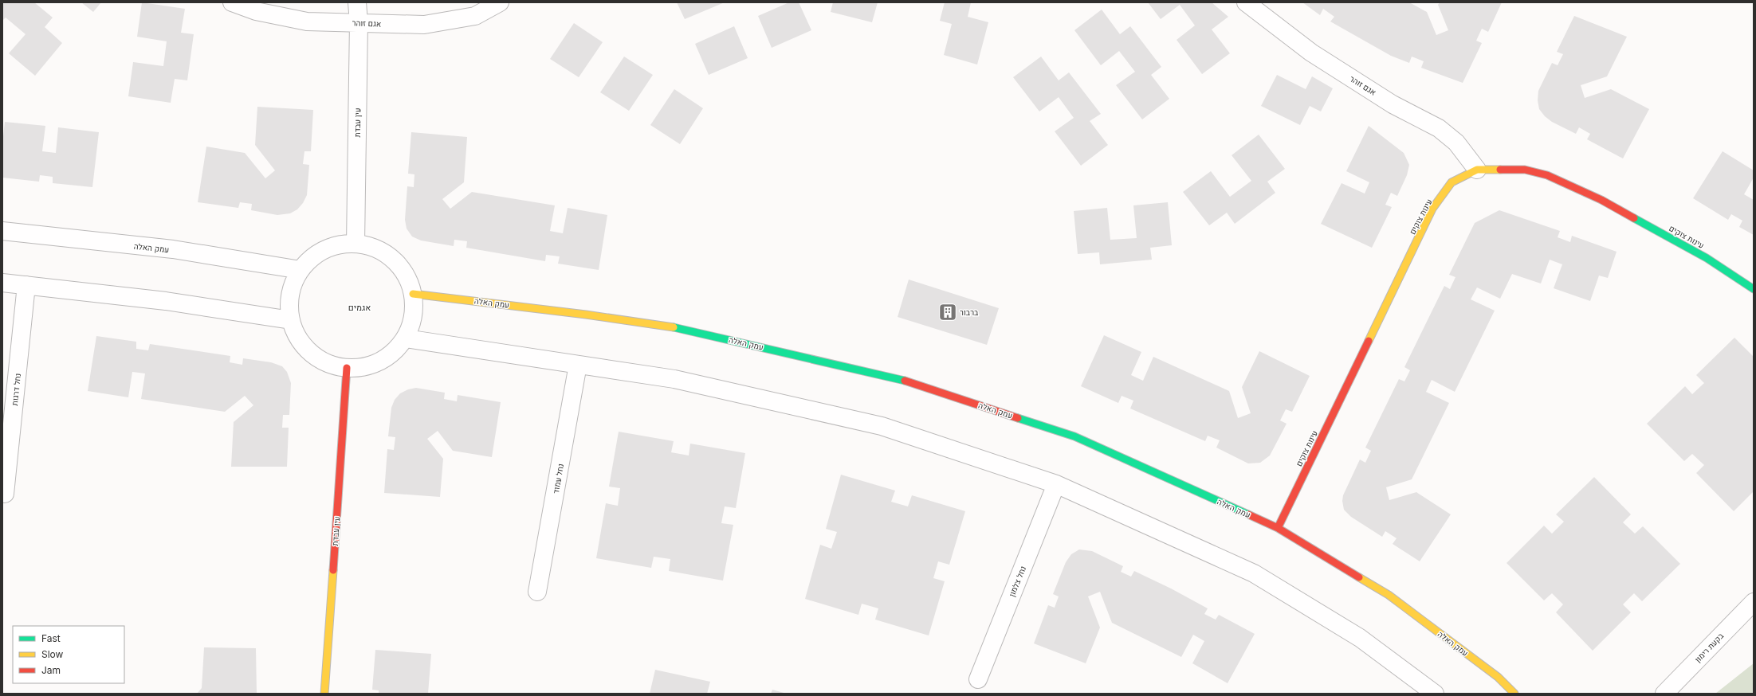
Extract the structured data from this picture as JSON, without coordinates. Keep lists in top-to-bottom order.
{
  "streets": {
    "street": [
      "אגם זוהר",
      "עין עבדת",
      "עינות צוקים",
      "עמק האלה",
      "נחל דרגות",
      "נחל עמוד",
      "נחל צלמון",
      "בקעת רימון"
    ]
  },
  "crossings": [
    ["אגם זוהר", "עין עבדת"],
    ["אגם זוהר", "עינות צוקים"],
    ["עינות צוקים", "עמק האלה"]
  ],
  "districts": ["אגמים"],
  "places": {
    "building": ["ברבור"]
  },
  "legend": ["Fast", "Slow", "Jam"]
}
